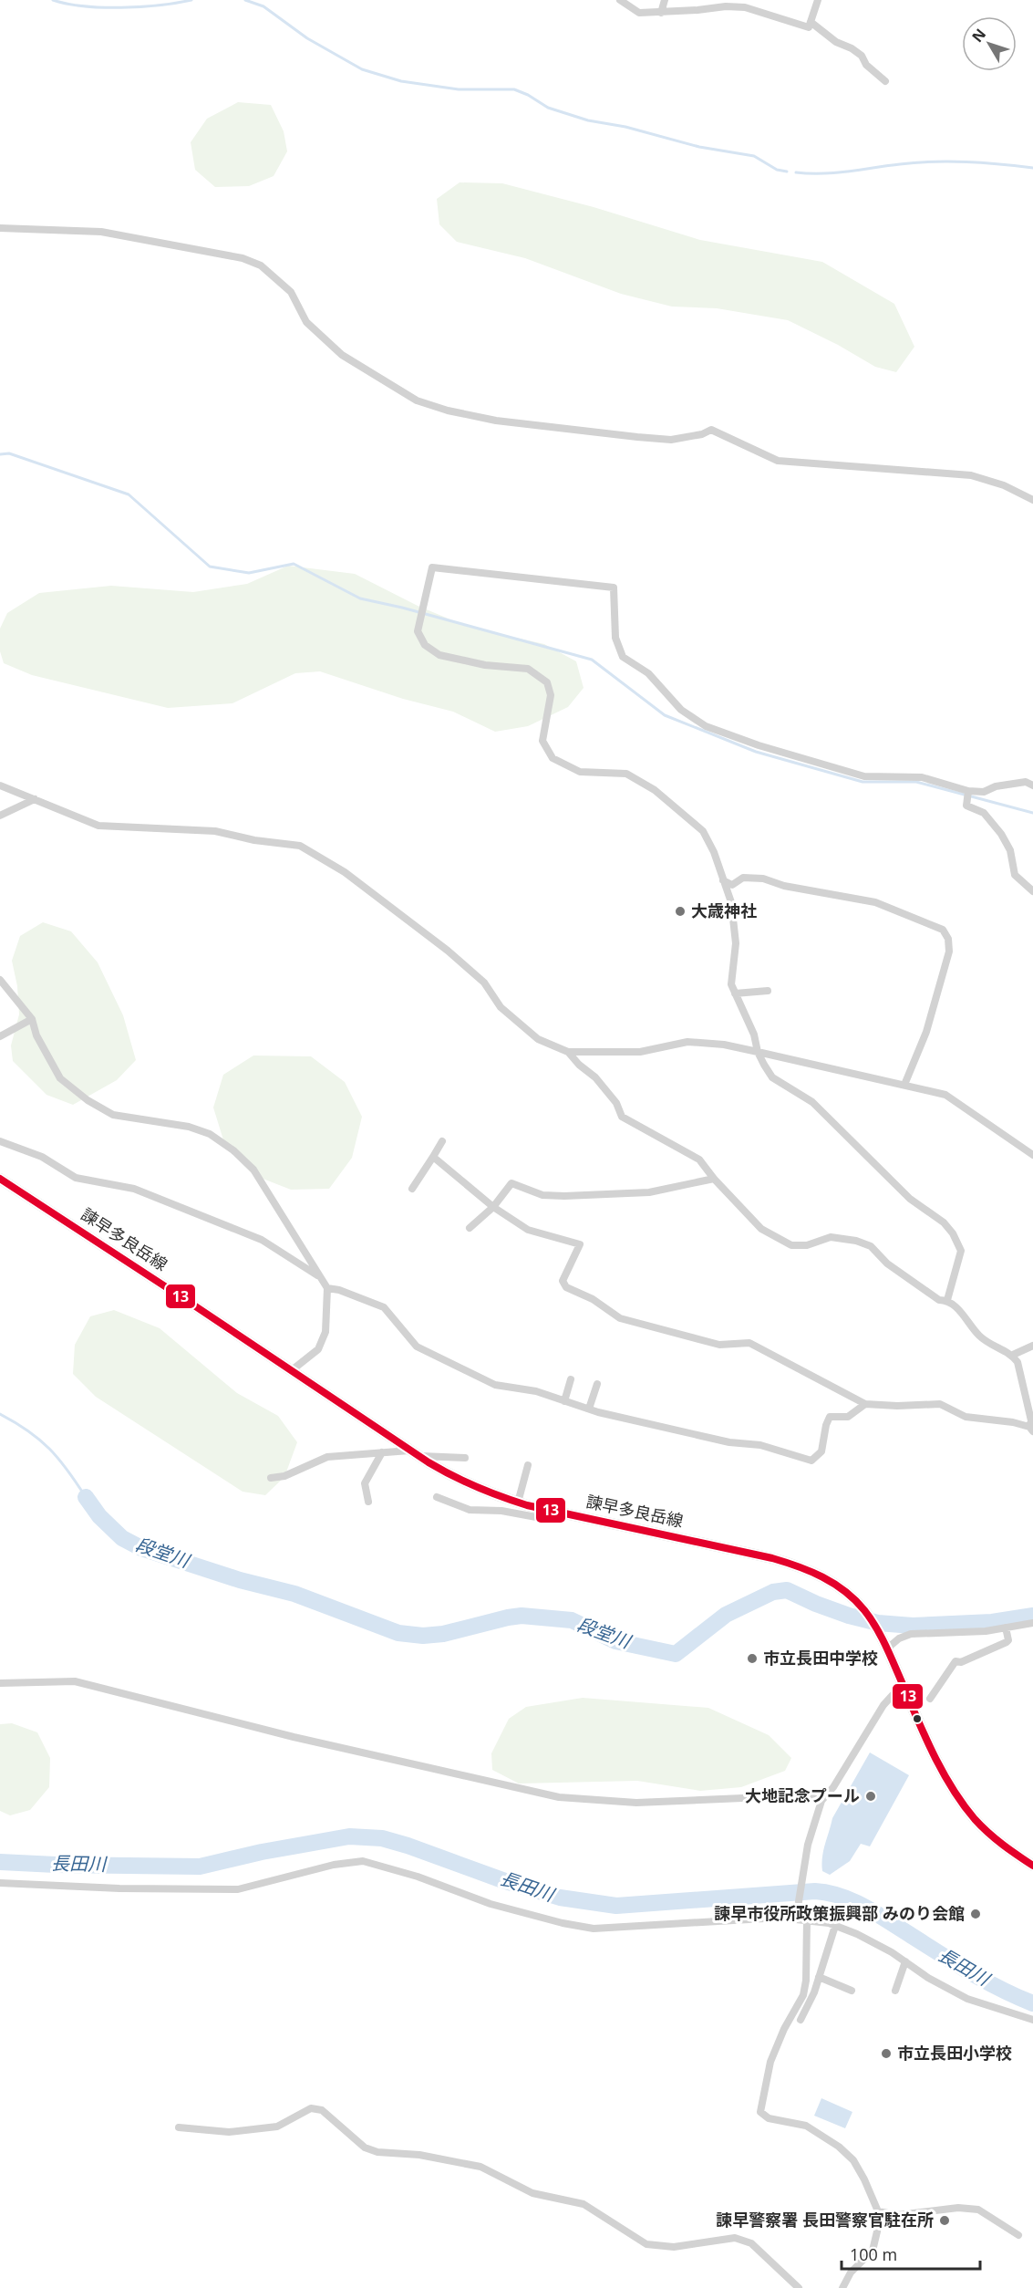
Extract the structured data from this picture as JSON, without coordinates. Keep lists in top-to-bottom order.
{
  "streets": {
    "main road": ["諫早多良岳線"]
  },
  "water": ["段堂川", "長田川"],
  "places": [
    "大歳神社",
    "市立長田中学校",
    "大地記念プール",
    "諫早市役所政策振興部 みのり会館",
    "市立長田小学校",
    "諫早警察署 長田警察官駐在所"
  ],
  "lines": ["transit line 13"],
  "scale_bar": "100 m",
  "north": "top left"
}
